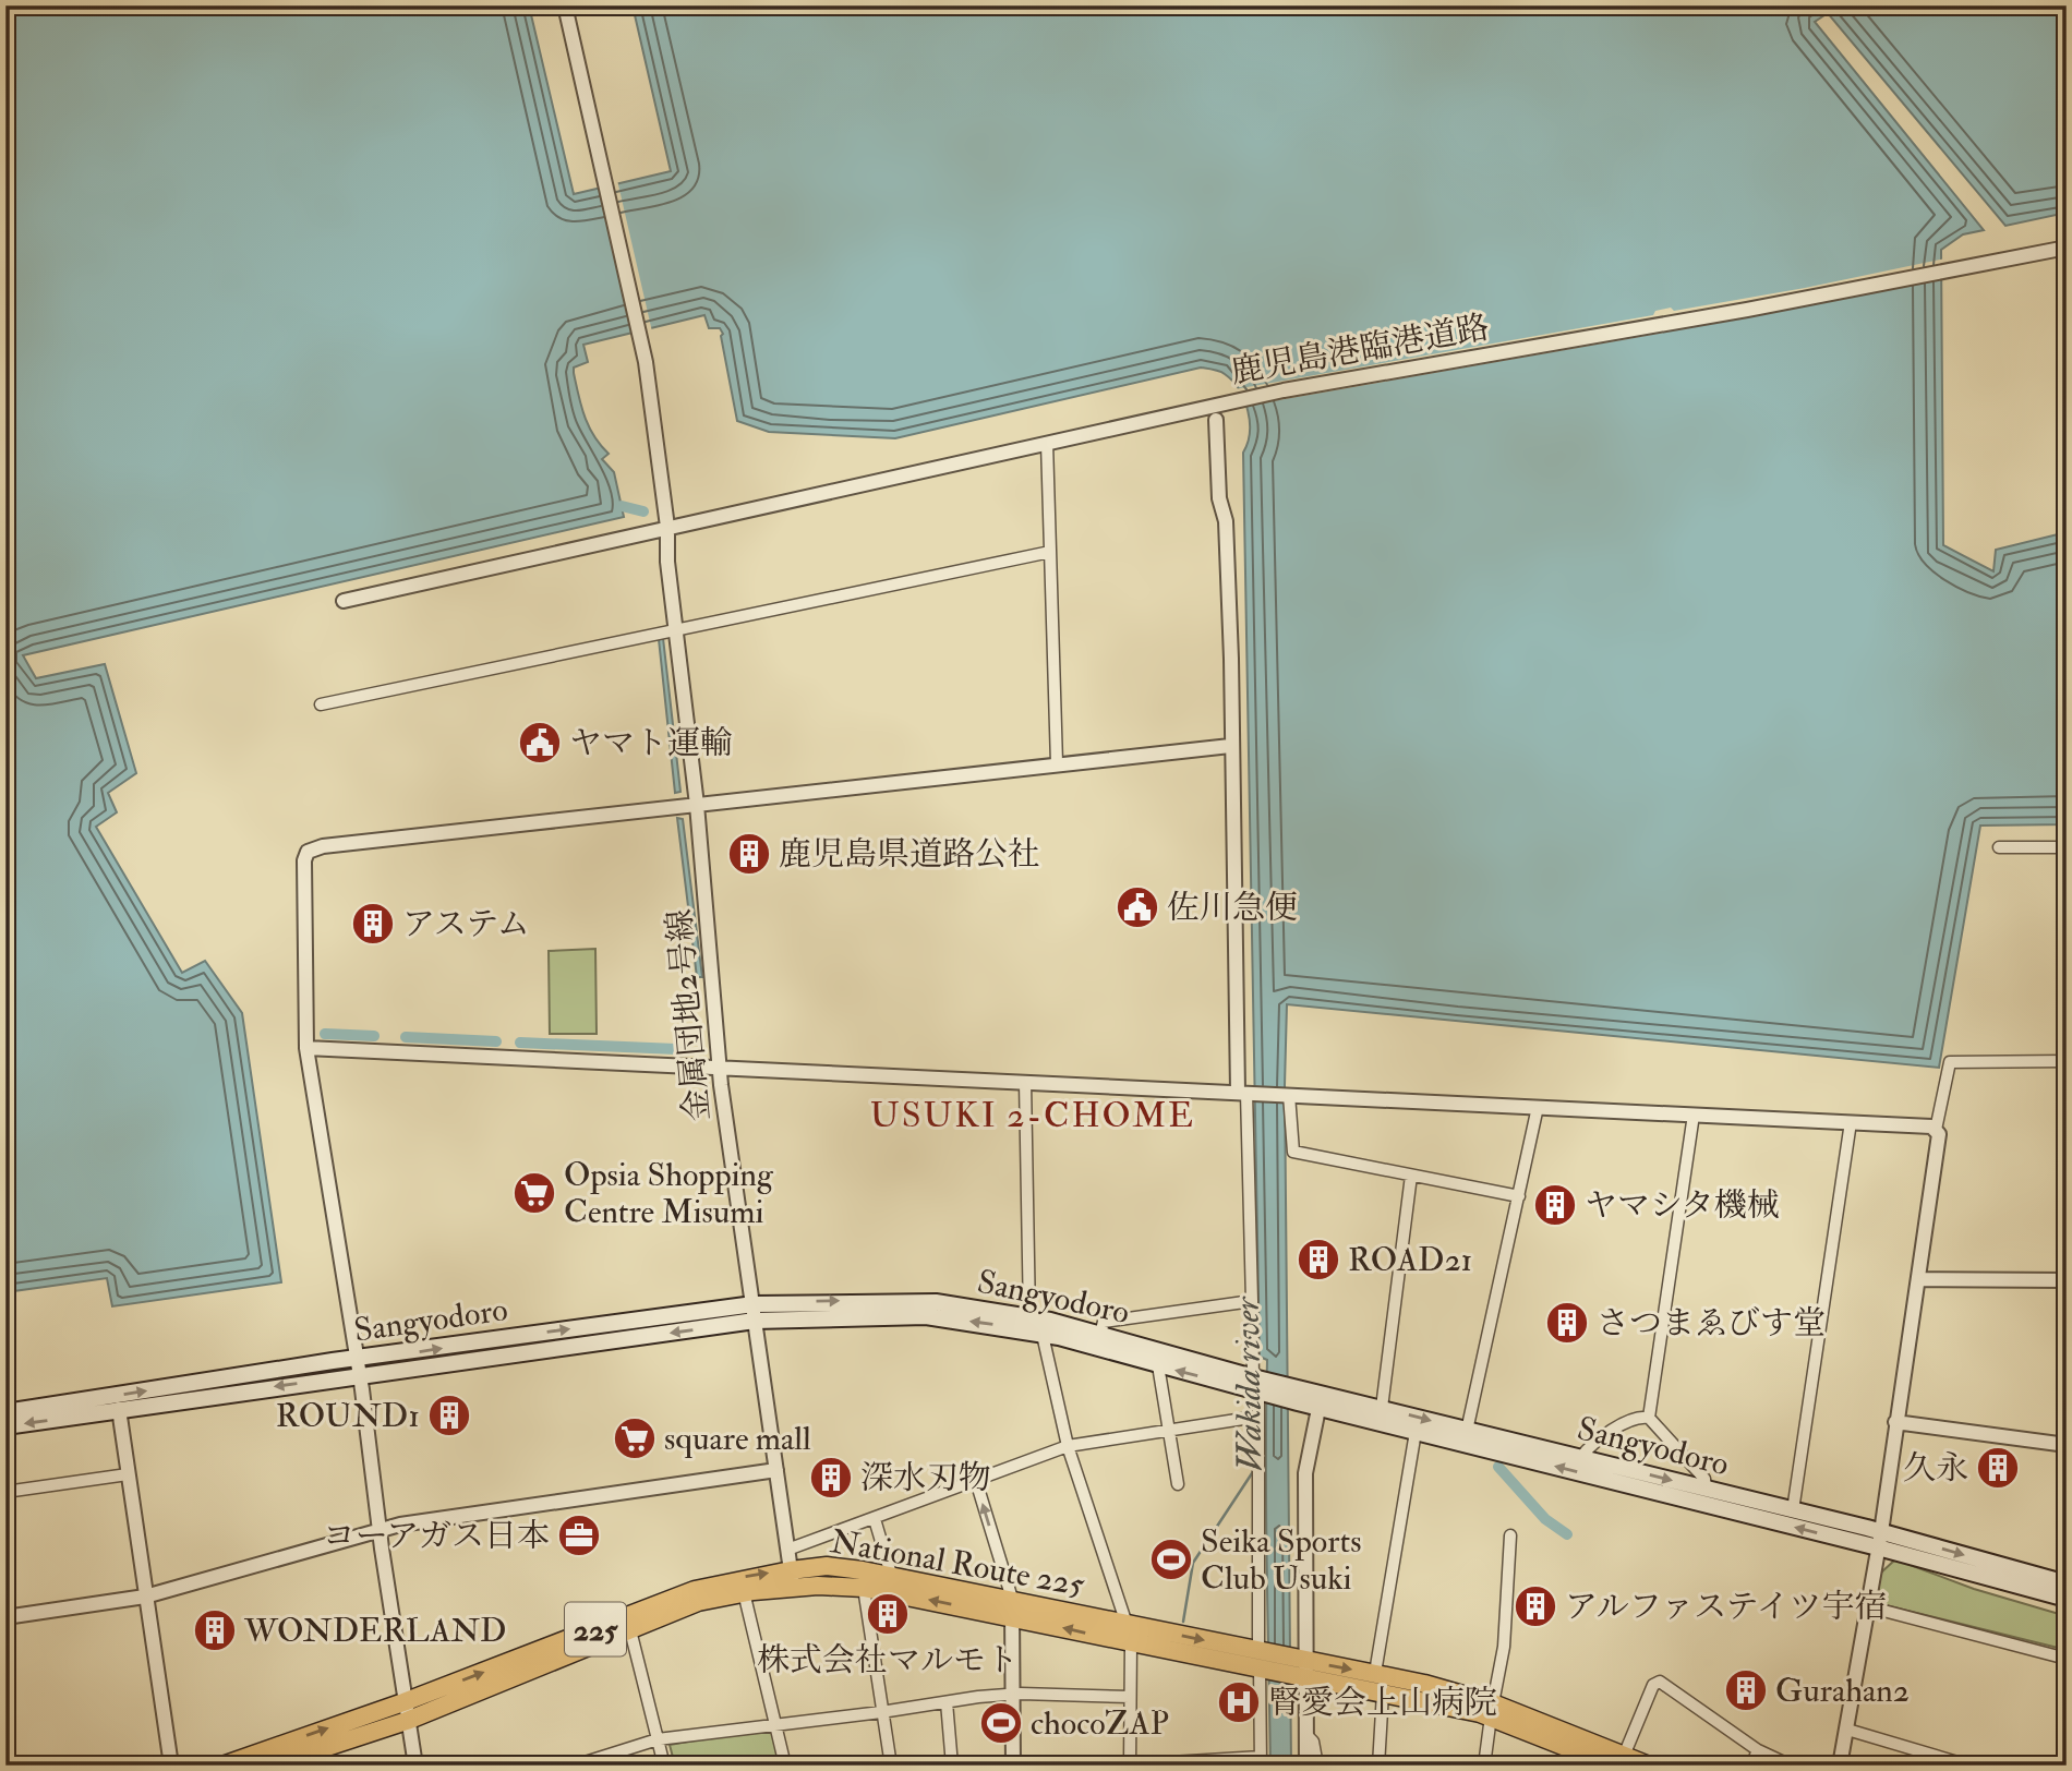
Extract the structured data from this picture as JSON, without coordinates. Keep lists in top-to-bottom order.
{
  "streets": {
    "highway": ["National Route 225", "225"],
    "main road": ["Sangyodoro"],
    "street": ["鹿児島港臨港道路", "金属団地2号線"]
  },
  "crossings": [
    ["鹿児島港臨港道路", "金属団地2号線"],
    ["金属団地2号線", "Sangyodoro"],
    ["金属団地2号線", "National Route 225"]
  ],
  "districts": ["USUKI 2-CHOME"],
  "water": ["Wakida river"],
  "places": {
    "public building": ["ヤマト運輸", "佐川急便"],
    "building": [
      "鹿児島県道路公社",
      "アステム",
      "ヤマシタ機械",
      "ROAD21",
      "さつまゑびす堂",
      "ROUND1",
      "久永",
      "深水刃物",
      "アルファステイツ宇宿",
      "株式会社マルモト",
      "WONDERLAND",
      "Gurahan2"
    ],
    "supermarket": ["Opsia Shopping Centre Misumi", "square mall"],
    "office": ["コーアガス日本"],
    "sports": ["Seika Sports Club Usuki", "chocoZAP"],
    "hospital": ["腎愛会上山病院"]
  }
}
